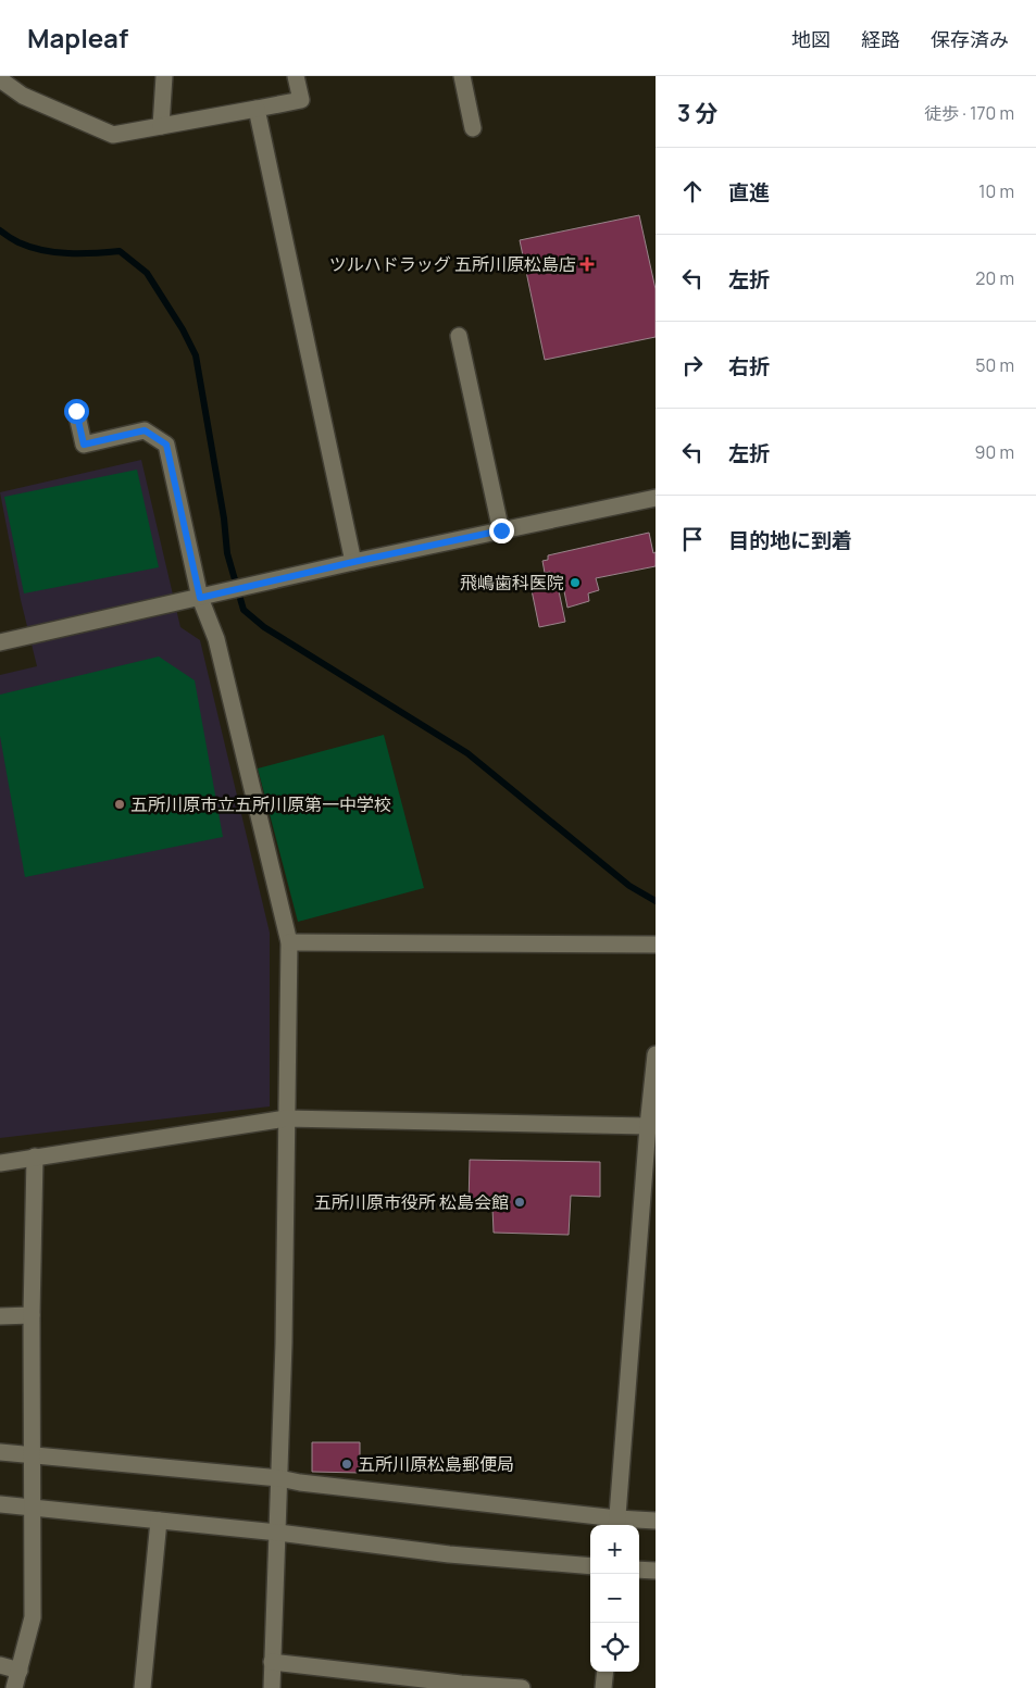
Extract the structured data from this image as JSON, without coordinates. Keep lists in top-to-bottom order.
{
  "places": {
    "health": ["ツルハドラッグ 五所川原松島店"],
    "other": [
      "飛嶋歯科医院",
      "五所川原市立五所川原第一中学校",
      "五所川原市役所 松島会館",
      "五所川原松島郵便局"
    ]
  },
  "page": {
    "header": "Mapleaf",
    "nav": ["地図", "経路", "保存済み"],
    "heading": ["3 分", "徒歩 · 170 m"],
    "list": [
      ["直進", "10 m"],
      ["左折", "20 m"],
      ["右折", "50 m"],
      ["左折", "90 m"],
      "目的地に到着"
    ],
    "map_buttons": ["+", "−"]
  }
}
